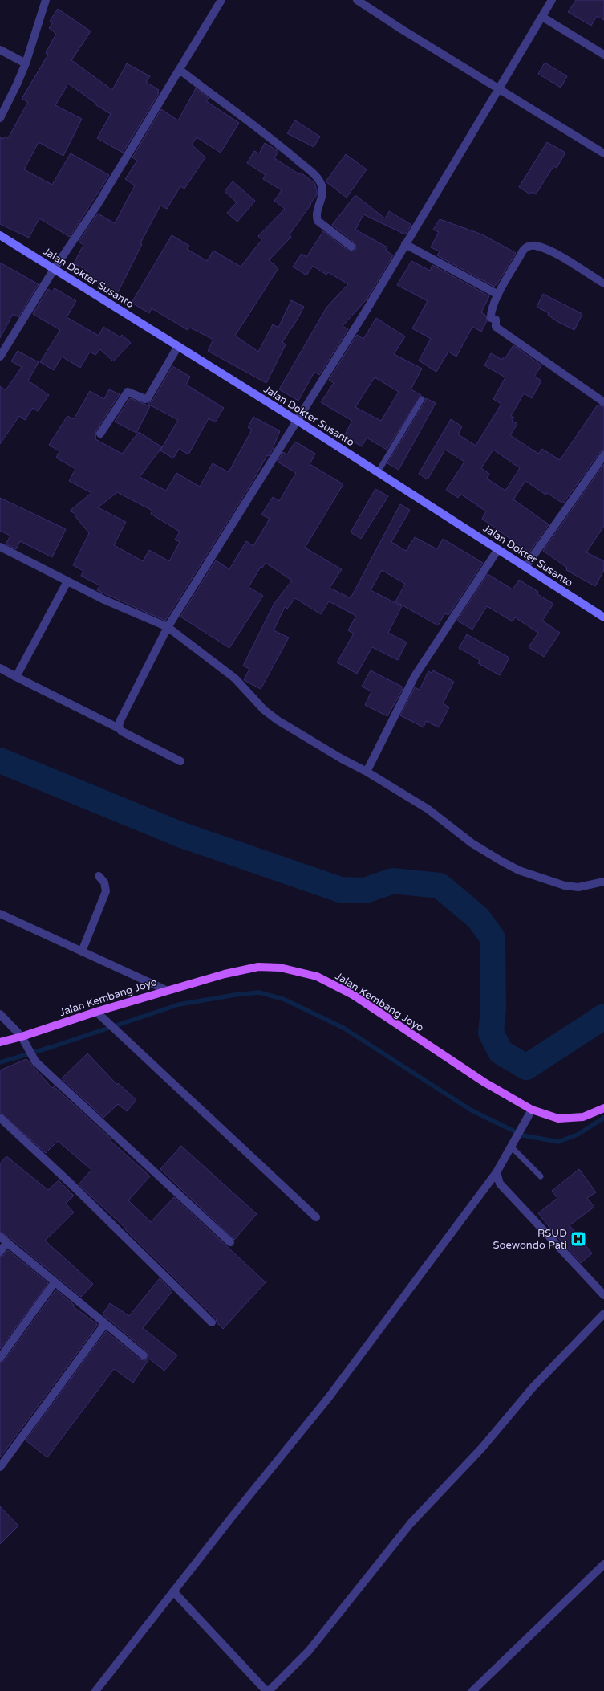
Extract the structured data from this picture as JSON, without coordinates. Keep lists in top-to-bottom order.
{
  "streets": {
    "main road": ["Jalan Dokter Susanto", "Jalan Kembang Joyo"]
  },
  "places": {
    "hospital": ["RSUD Soewondo Pati"]
  }
}
